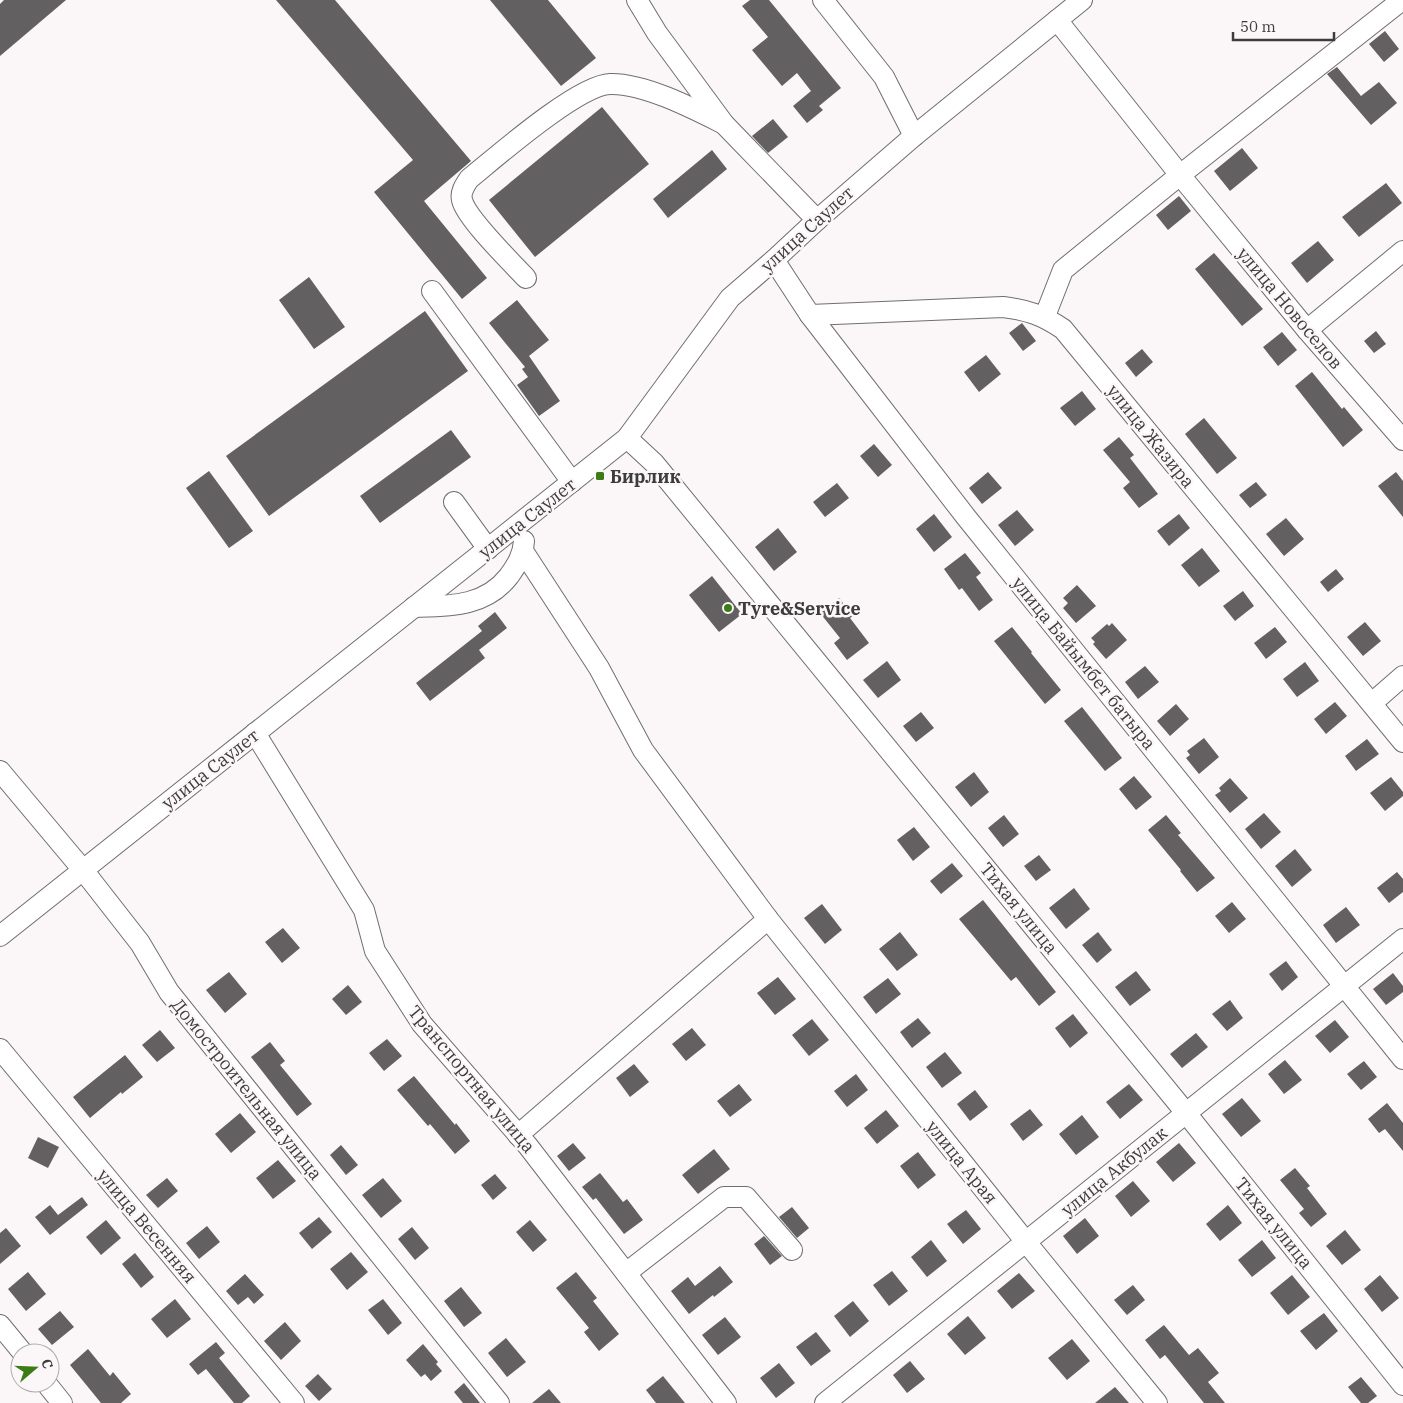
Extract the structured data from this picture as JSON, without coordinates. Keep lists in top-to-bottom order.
{
  "streets": {
    "street": [
      "улица Саулет",
      "улица Новоселов",
      "улица Жазира",
      "улица Байымбет батыра",
      "Тихая улица",
      "Транспортная улица",
      "Домостроительная улица",
      "улица Арая",
      "улица Акбулак",
      "улица Весенняя"
    ]
  },
  "crossings": [
    ["улица Саулет", "улица Новоселов"],
    ["улица Саулет", "улица Байымбет батыра"],
    ["улица Саулет", "Тихая улица"],
    ["улица Саулет", "Транспортная улица"],
    ["улица Саулет", "Домостроительная улица"],
    ["улица Жазира", "улица Байымбет батыра"],
    ["улица Байымбет батыра", "улица Акбулак"],
    ["Тихая улица", "улица Акбулак"],
    ["улица Арая", "улица Акбулак"]
  ],
  "places": {
    "transit": ["Бирлик"],
    "other": ["Tyre&Service"]
  },
  "scale_bar": "50 m",
  "north": "right"
}
